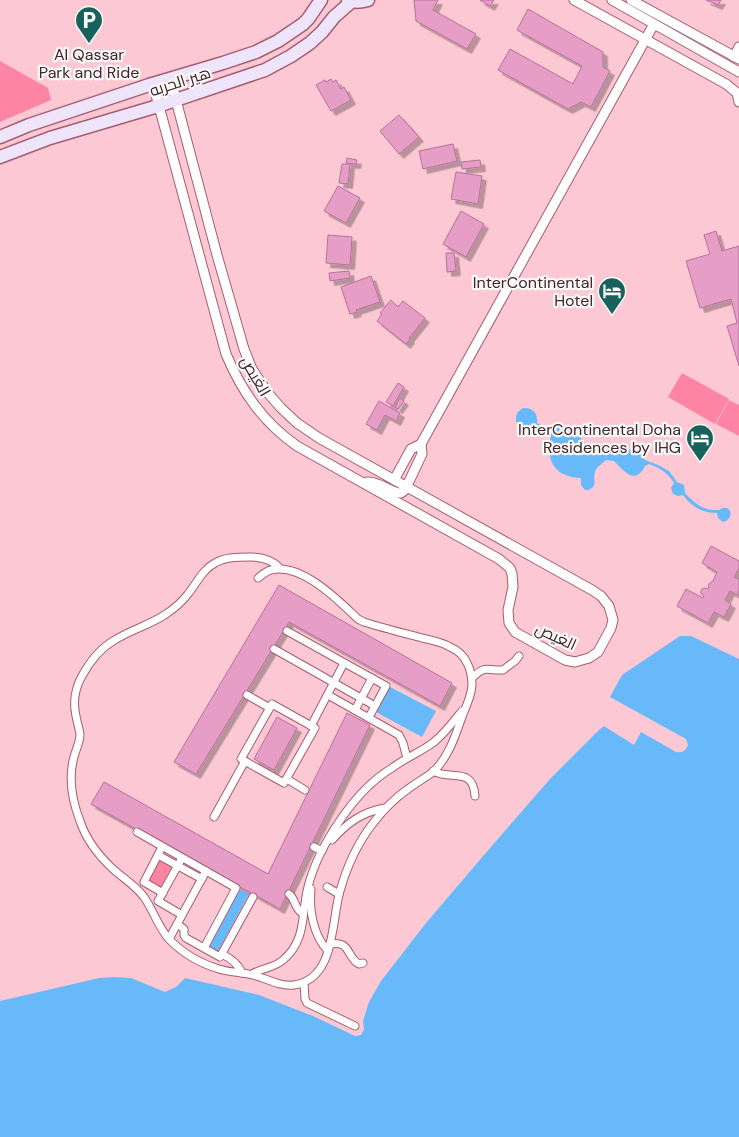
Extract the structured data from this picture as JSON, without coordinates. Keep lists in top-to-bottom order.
{
  "streets": {
    "main road": ["هير الحربه"],
    "street": ["الغيص"]
  },
  "crossings": [
    ["هير الحربه", "الغيص"]
  ],
  "places": {
    "parking": ["Al Qassar Park and Ride"],
    "hotel": ["InterContinental Hotel", "InterContinental Doha Residences by IHG"]
  }
}
